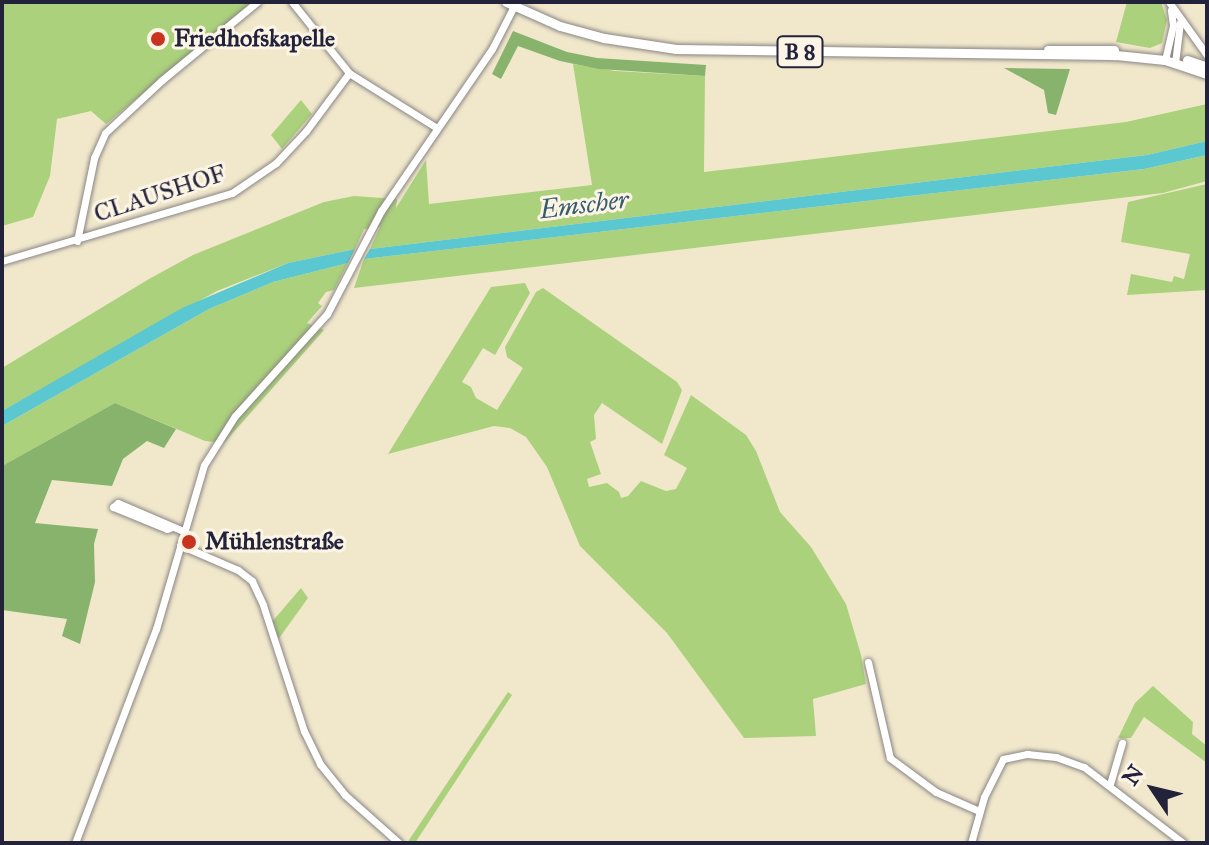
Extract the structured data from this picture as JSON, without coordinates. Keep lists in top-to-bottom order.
{
  "streets": {
    "main road": ["B 8"],
    "street": ["CLAUSHOF"]
  },
  "water": ["Emscher"],
  "places": ["Friedhofskapelle", "Mühlenstraße"],
  "north": "top left"
}
